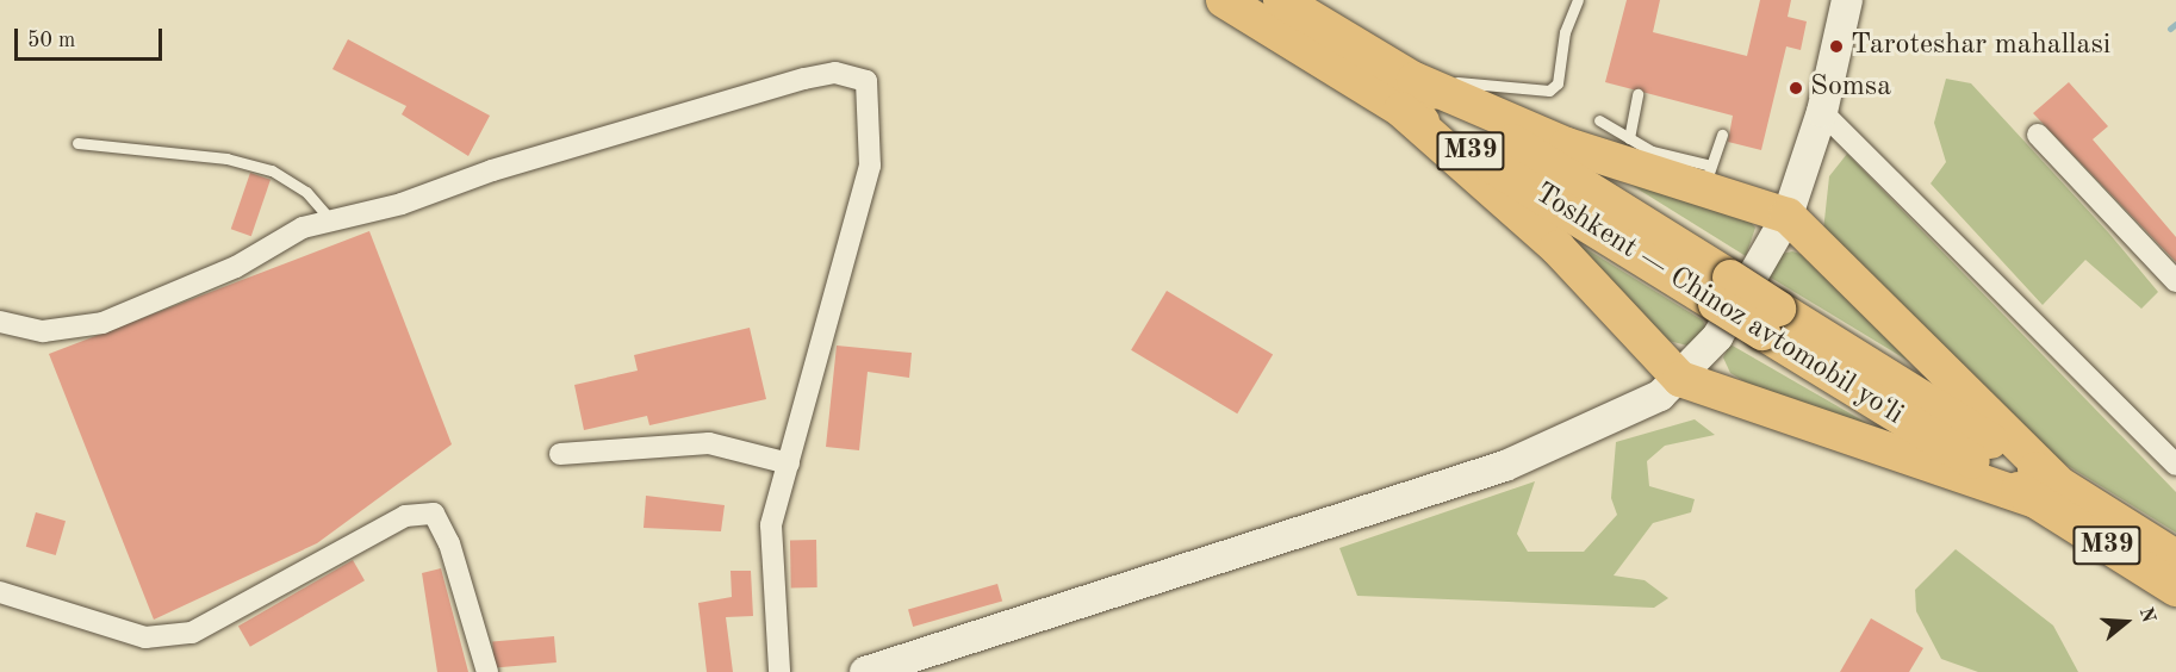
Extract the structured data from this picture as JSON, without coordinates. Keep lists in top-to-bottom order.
{
  "streets": {
    "highway": ["M39", "Toshkent — Chinoz avtomobil yoʻli"]
  },
  "places": ["Taroteshar mahallasi", "Somsa"],
  "scale_bar": "50 m",
  "north": "right"
}
